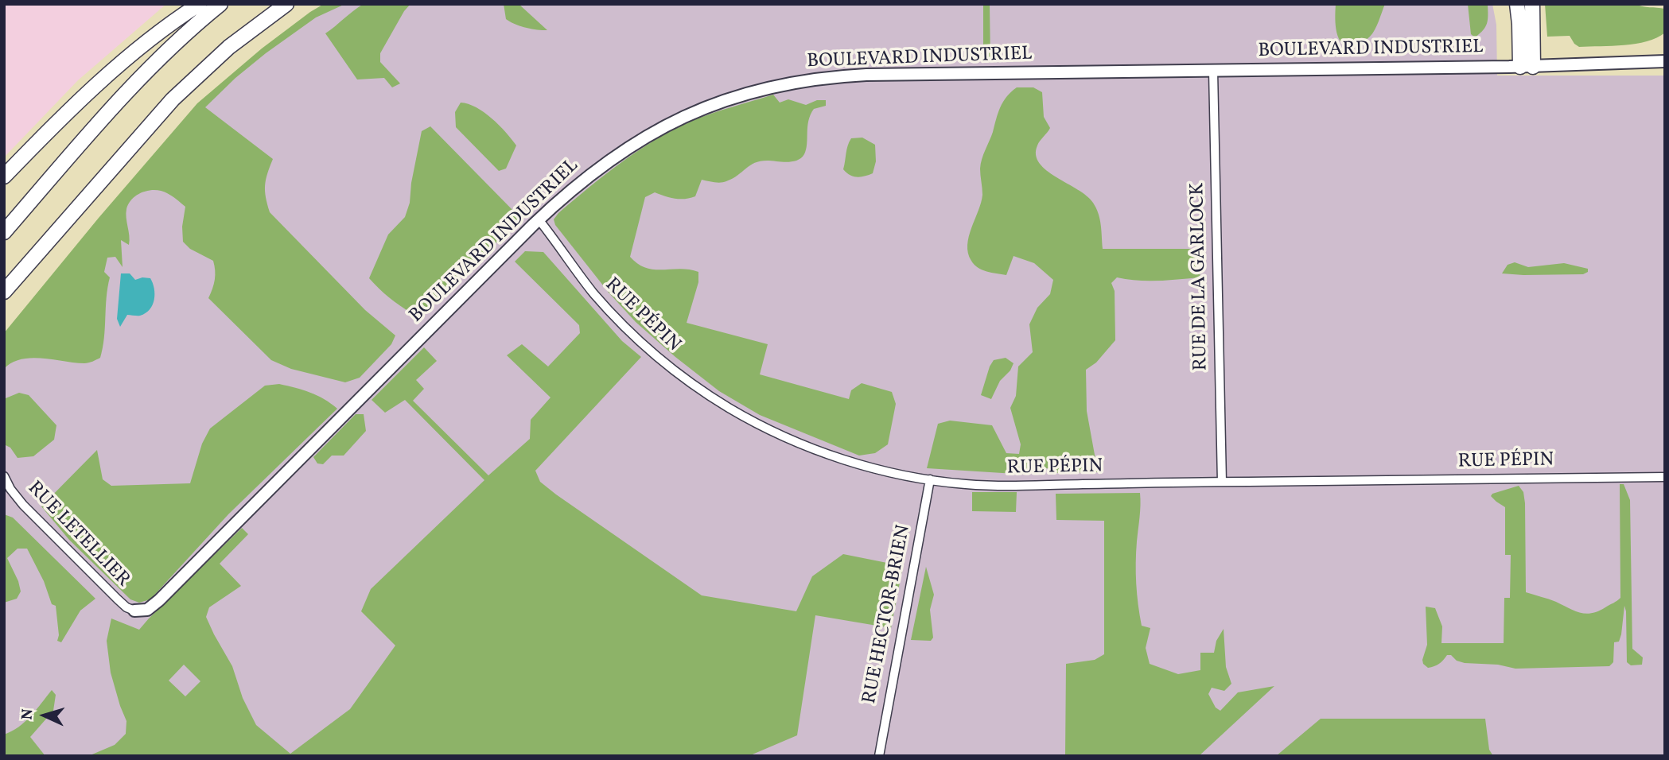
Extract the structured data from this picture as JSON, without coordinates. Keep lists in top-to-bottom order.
{
  "streets": {
    "street": [
      "BOULEVARD INDUSTRIEL",
      "RUE DE LA GARLOCK",
      "RUE PÉPIN",
      "RUE LETELLIER",
      "RUE HECTOR-BRIEN"
    ]
  },
  "crossings": [
    ["BOULEVARD INDUSTRIEL", "RUE DE LA GARLOCK"],
    ["BOULEVARD INDUSTRIEL", "RUE PÉPIN"],
    ["BOULEVARD INDUSTRIEL", "RUE LETELLIER"],
    ["RUE DE LA GARLOCK", "RUE PÉPIN"],
    ["RUE PÉPIN", "RUE HECTOR-BRIEN"]
  ],
  "north": "left"
}
